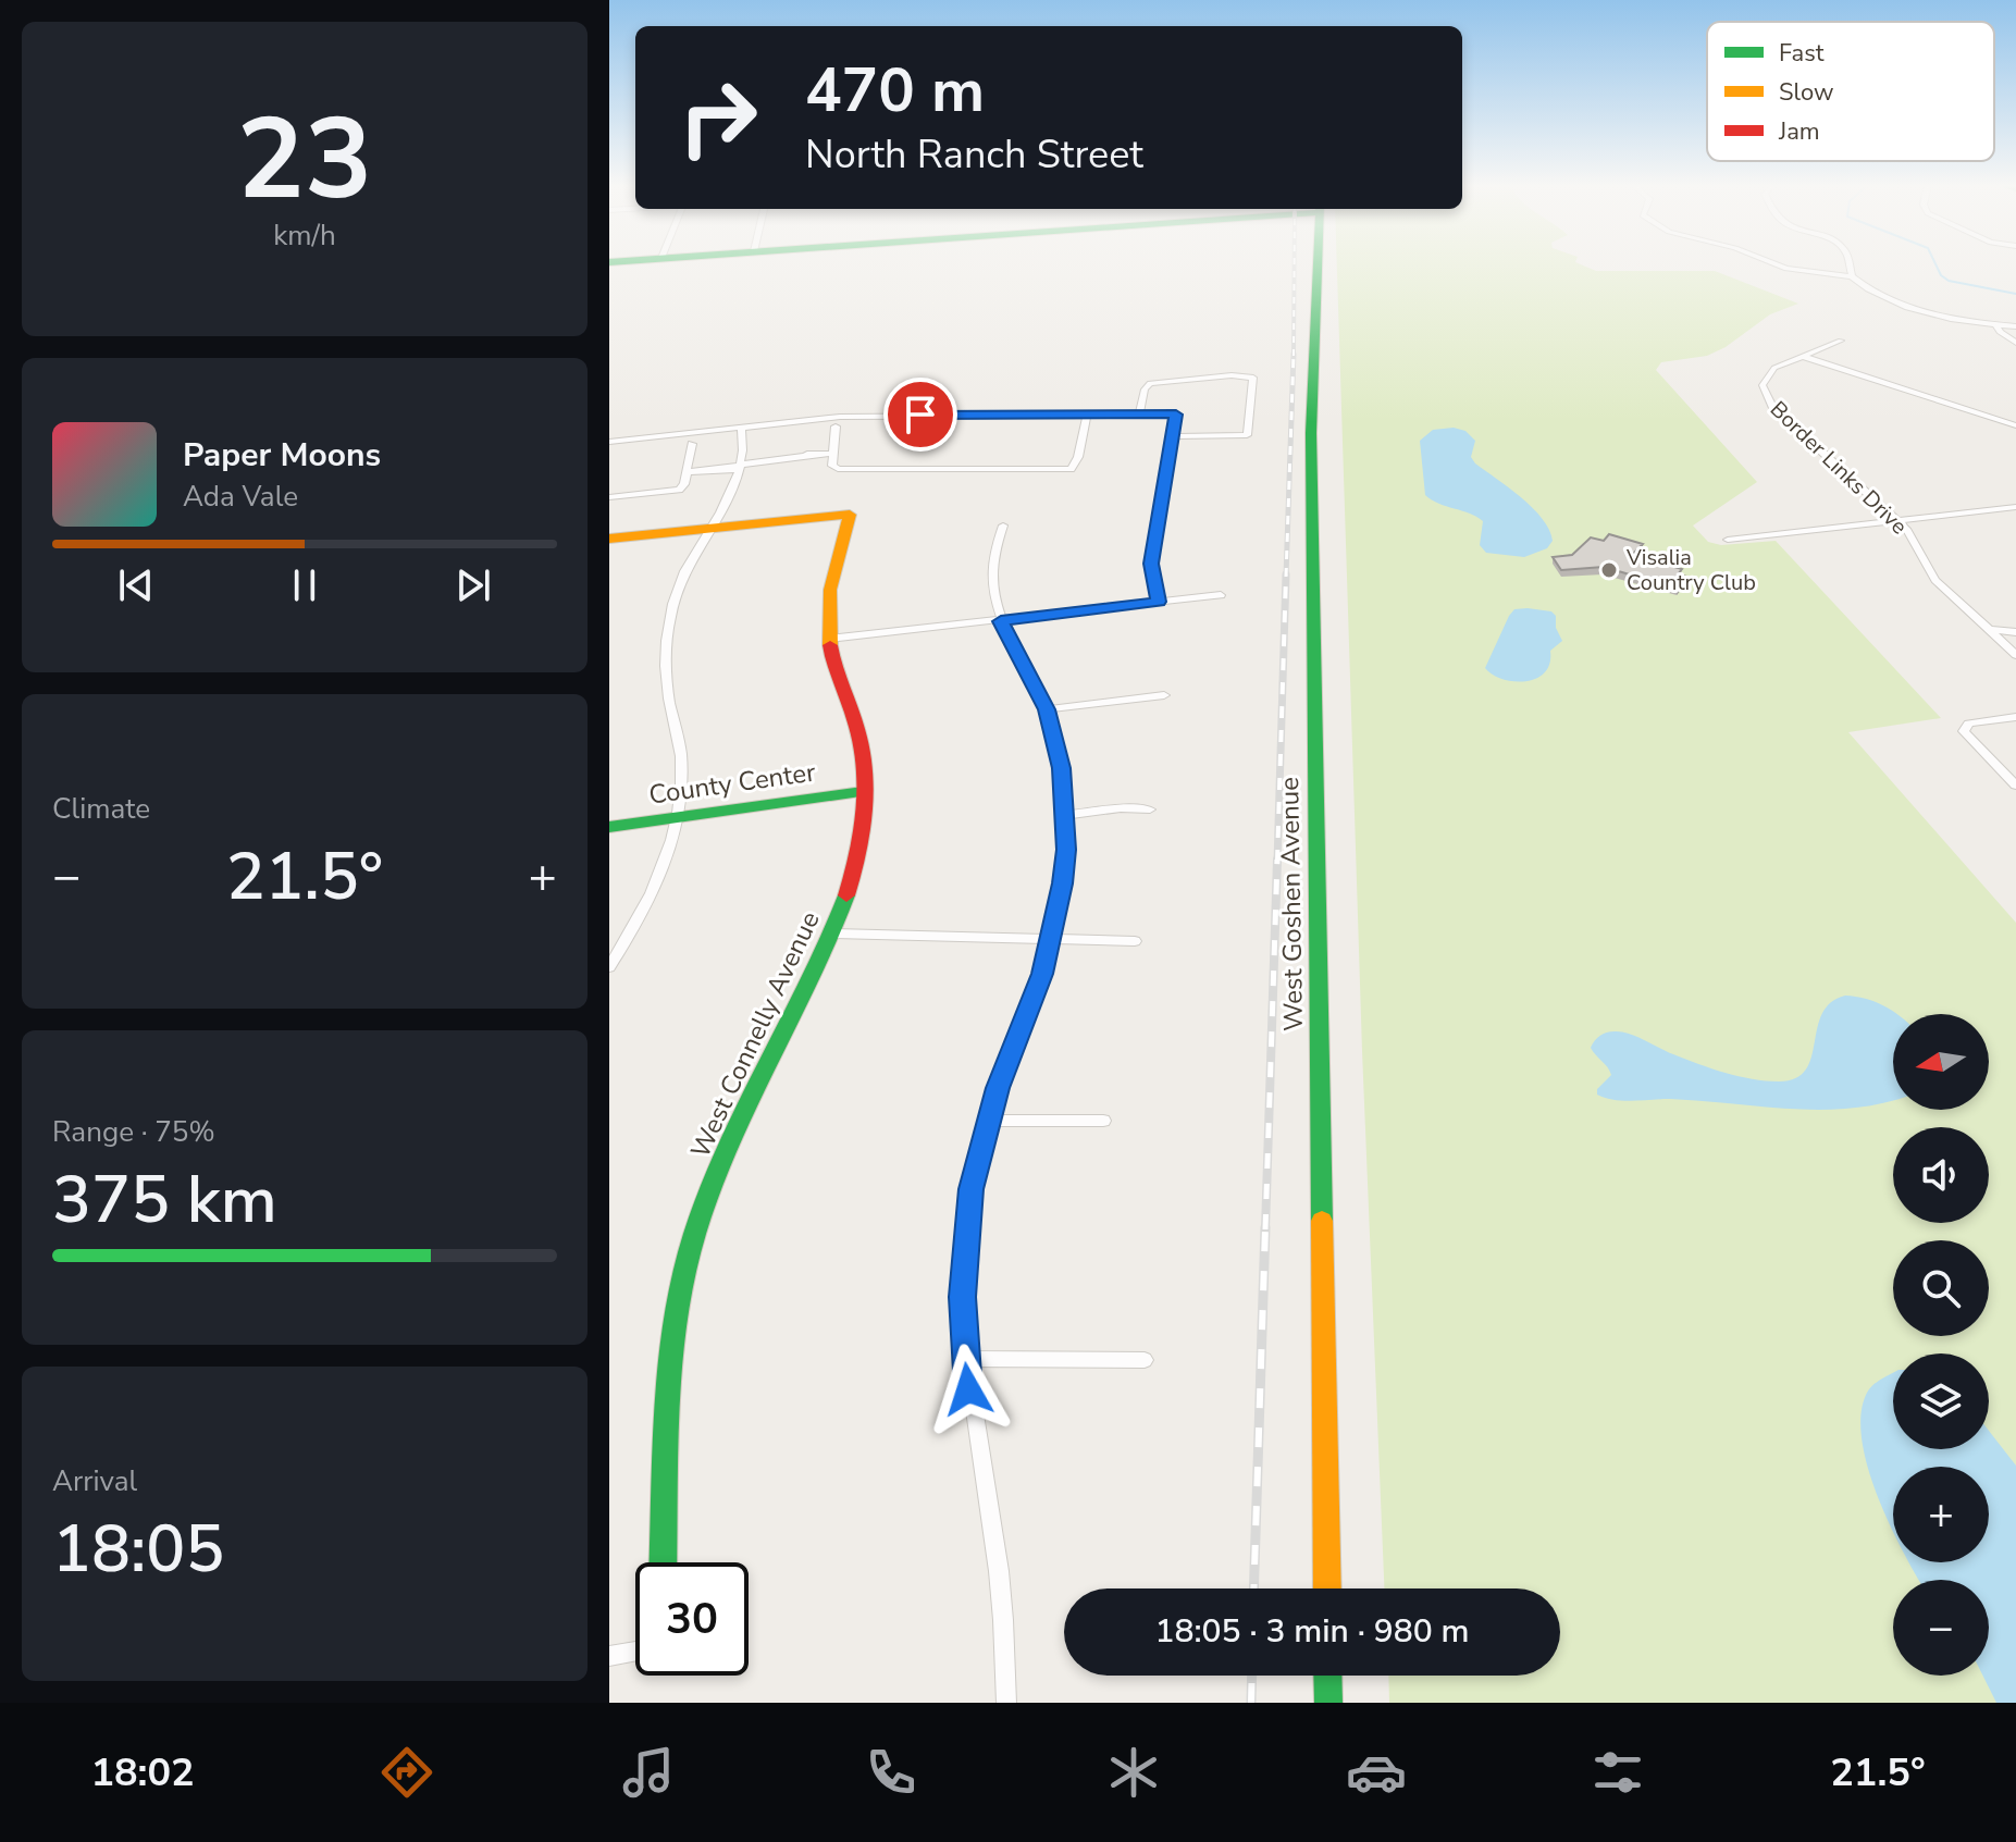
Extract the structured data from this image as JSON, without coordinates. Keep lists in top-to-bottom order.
{
  "streets": {
    "street": [
      "Border Links Drive",
      "County Center",
      "West Goshen Avenue",
      "West Connelly Avenue"
    ]
  },
  "crossings": [
    ["County Center", "West Connelly Avenue"]
  ],
  "places": ["Visalia Country Club"],
  "legend": ["Fast", "Slow", "Jam"],
  "north": "left",
  "page": {
    "tile": [
      ["23", "km/h"],
      "Climate",
      ["Range · 75%", "375 km"],
      ["Arrival", "18:05"]
    ],
    "turn": ["470 m", "North Ranch Street"],
    "song": ["Paper Moons", "Ada Vale"],
    "heat": ["−", "21.5°", "+"],
    "map_buttons": ["+", "−"],
    "limit": "30",
    "trip": "18:05 · 3 min · 980 m",
    "tabs": ["18:02", "21.5°"]
  }
}
